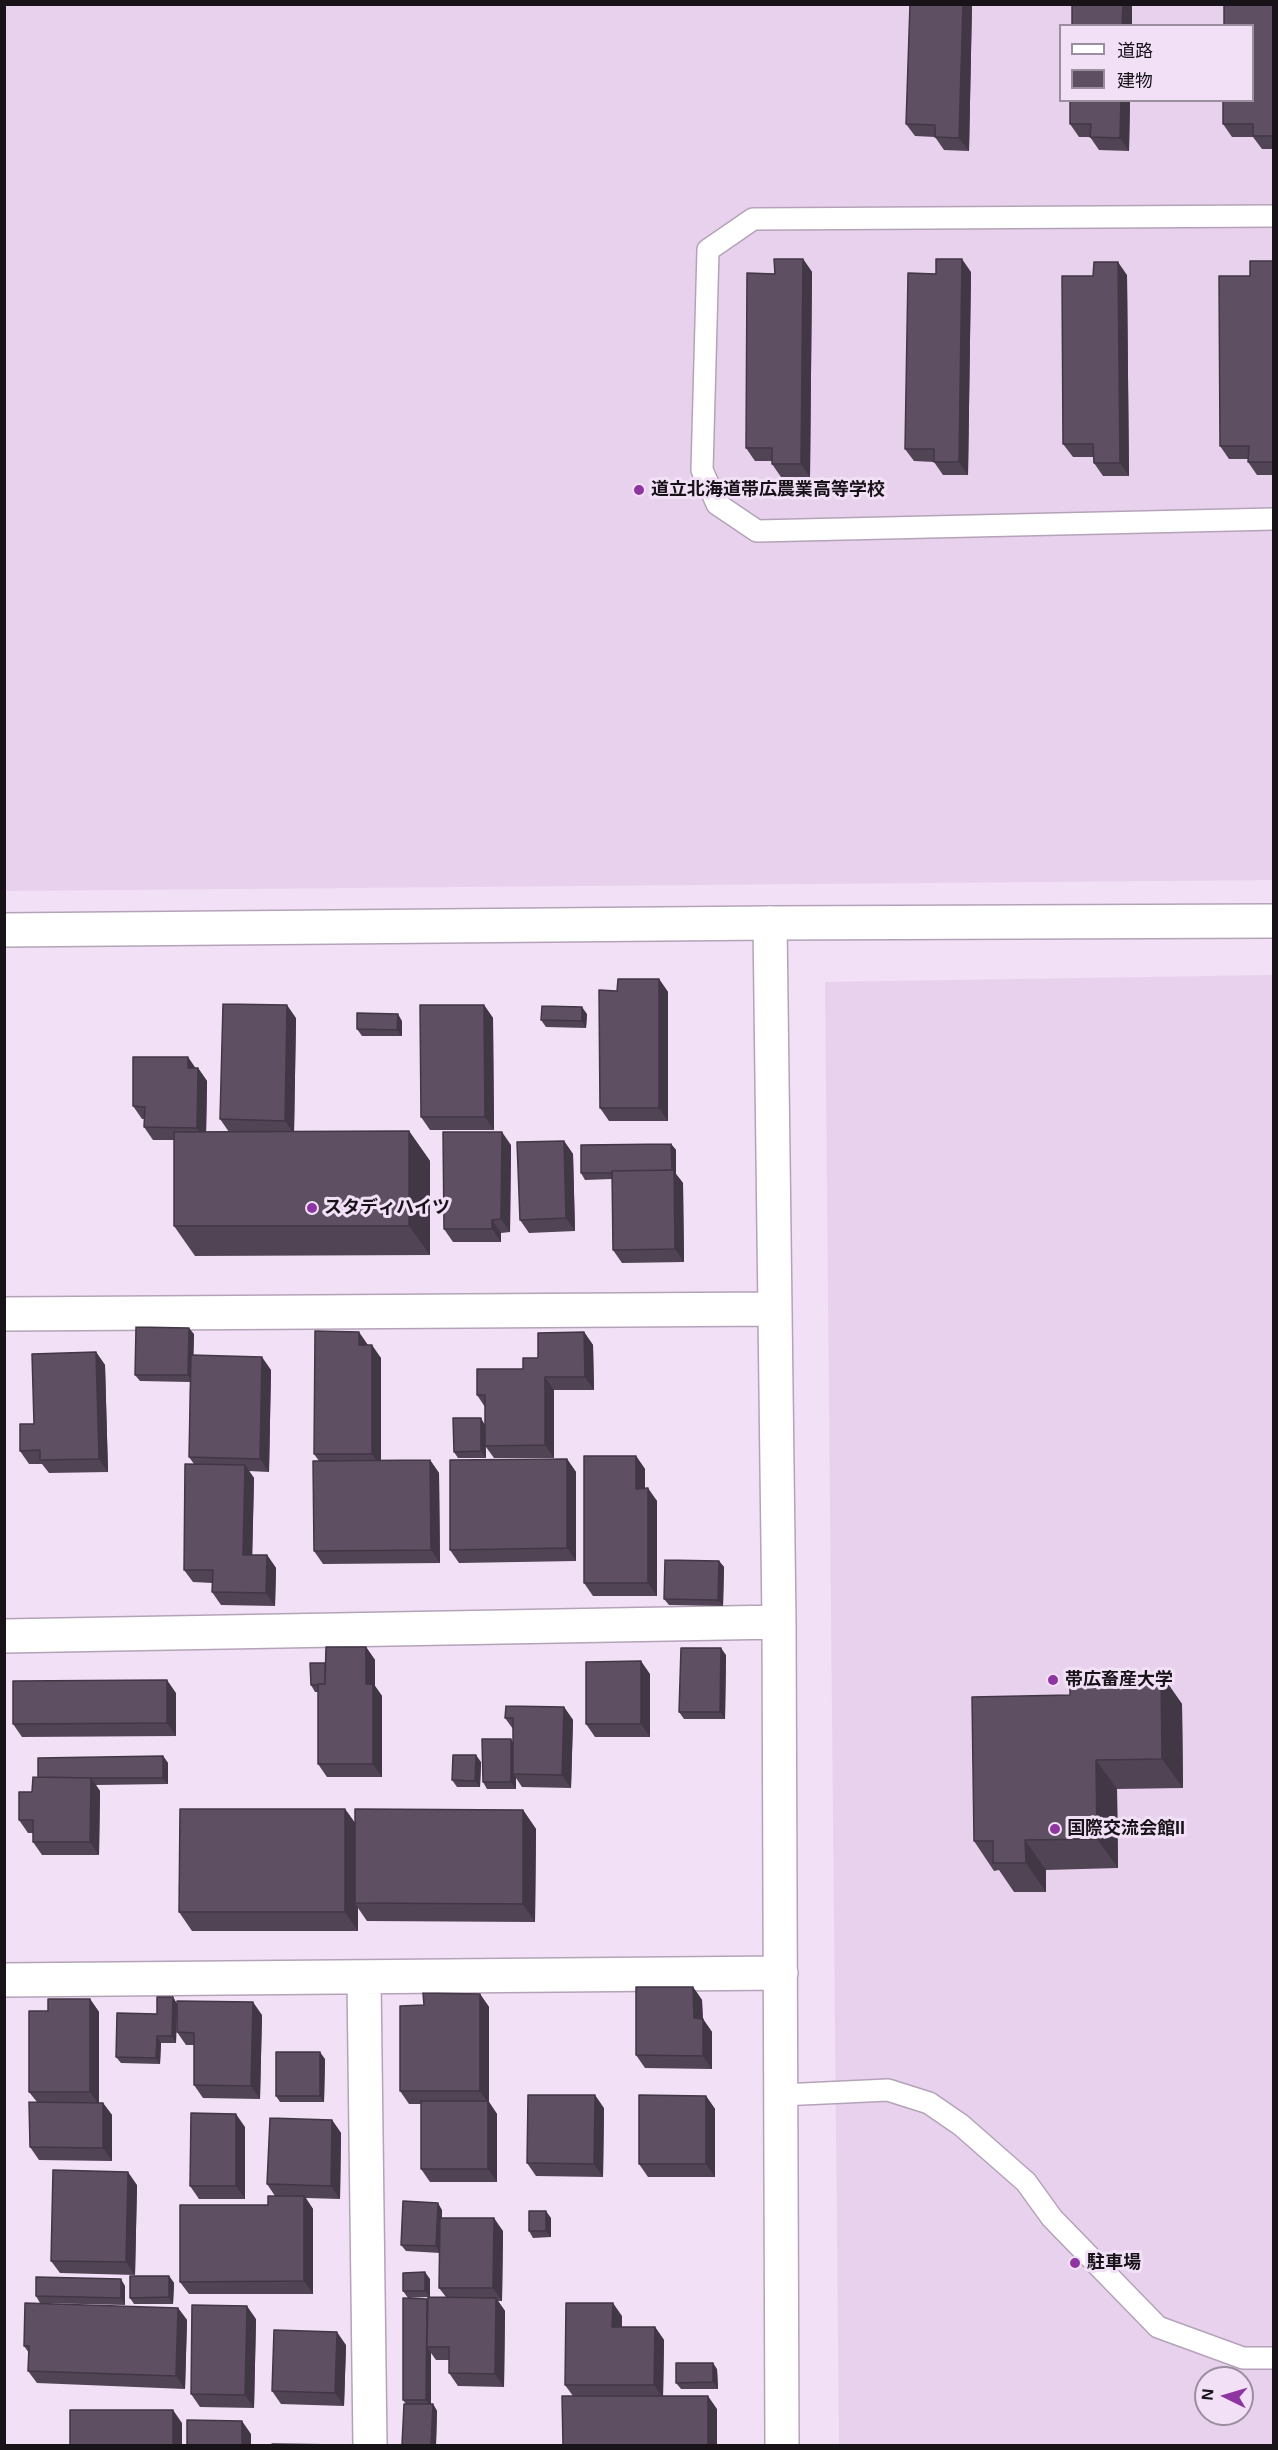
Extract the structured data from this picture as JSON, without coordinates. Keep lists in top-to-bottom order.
{
  "places": [
    "道立北海道帯広農業高等学校",
    "スタディハイツ",
    "帯広畜産大学",
    "国際交流会館II",
    "駐車場"
  ],
  "legend": ["道路", "建物"],
  "north": "left"
}
